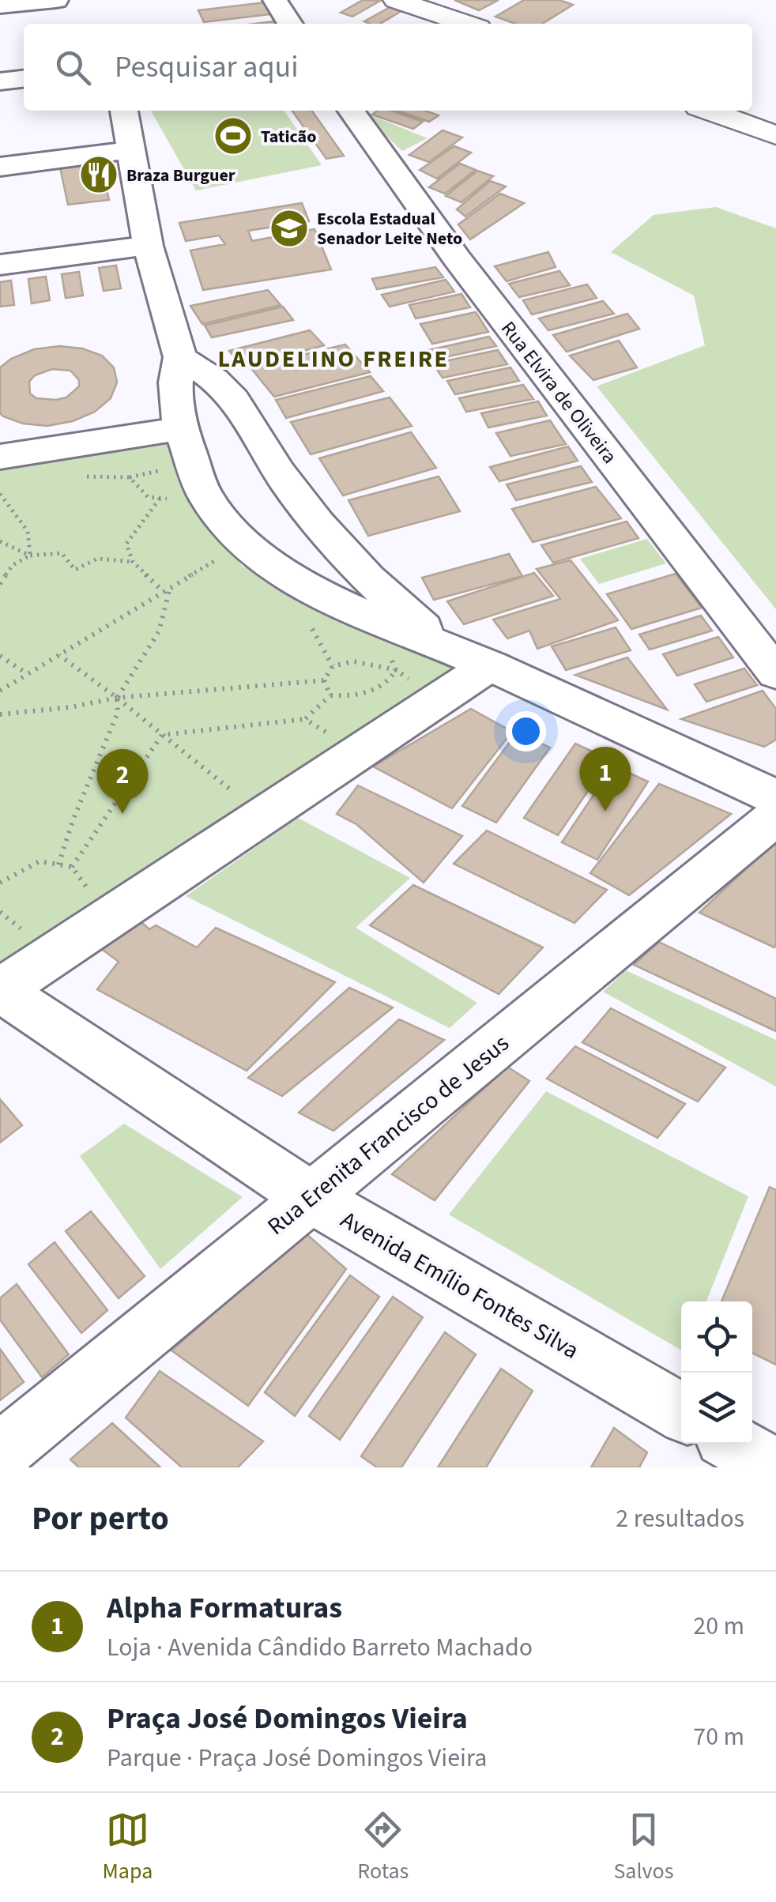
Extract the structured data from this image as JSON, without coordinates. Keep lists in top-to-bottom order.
{
  "streets": {
    "street": ["Rua Elvira de Oliveira", "Rua Erenita Francisco de Jesus", "Avenida Emílio Fontes Silva"]
  },
  "crossings": [
    ["Rua Erenita Francisco de Jesus", "Avenida Emílio Fontes Silva"]
  ],
  "districts": ["LAUDELINO FREIRE"],
  "places": {
    "sports": ["Taticão"],
    "restaurant": ["Braza Burguer"],
    "school or university": ["Escola Estadual Senador Leite Neto"]
  },
  "page": {
    "search": "Pesquisar aqui",
    "pins": ["1", "2"],
    "heading": ["Por perto", "2 resultados"],
    "list": [
      {
        "mark": "1",
        "name": "Alpha Formaturas",
        "note": "Loja · Avenida Cândido Barreto Machado",
        "value": "20 m"
      },
      {
        "mark": "2",
        "name": "Praça José Domingos Vieira",
        "note": "Parque · Praça José Domingos Vieira",
        "value": "70 m"
      }
    ],
    "nav": ["Mapa", "Rotas", "Salvos"]
  }
}
